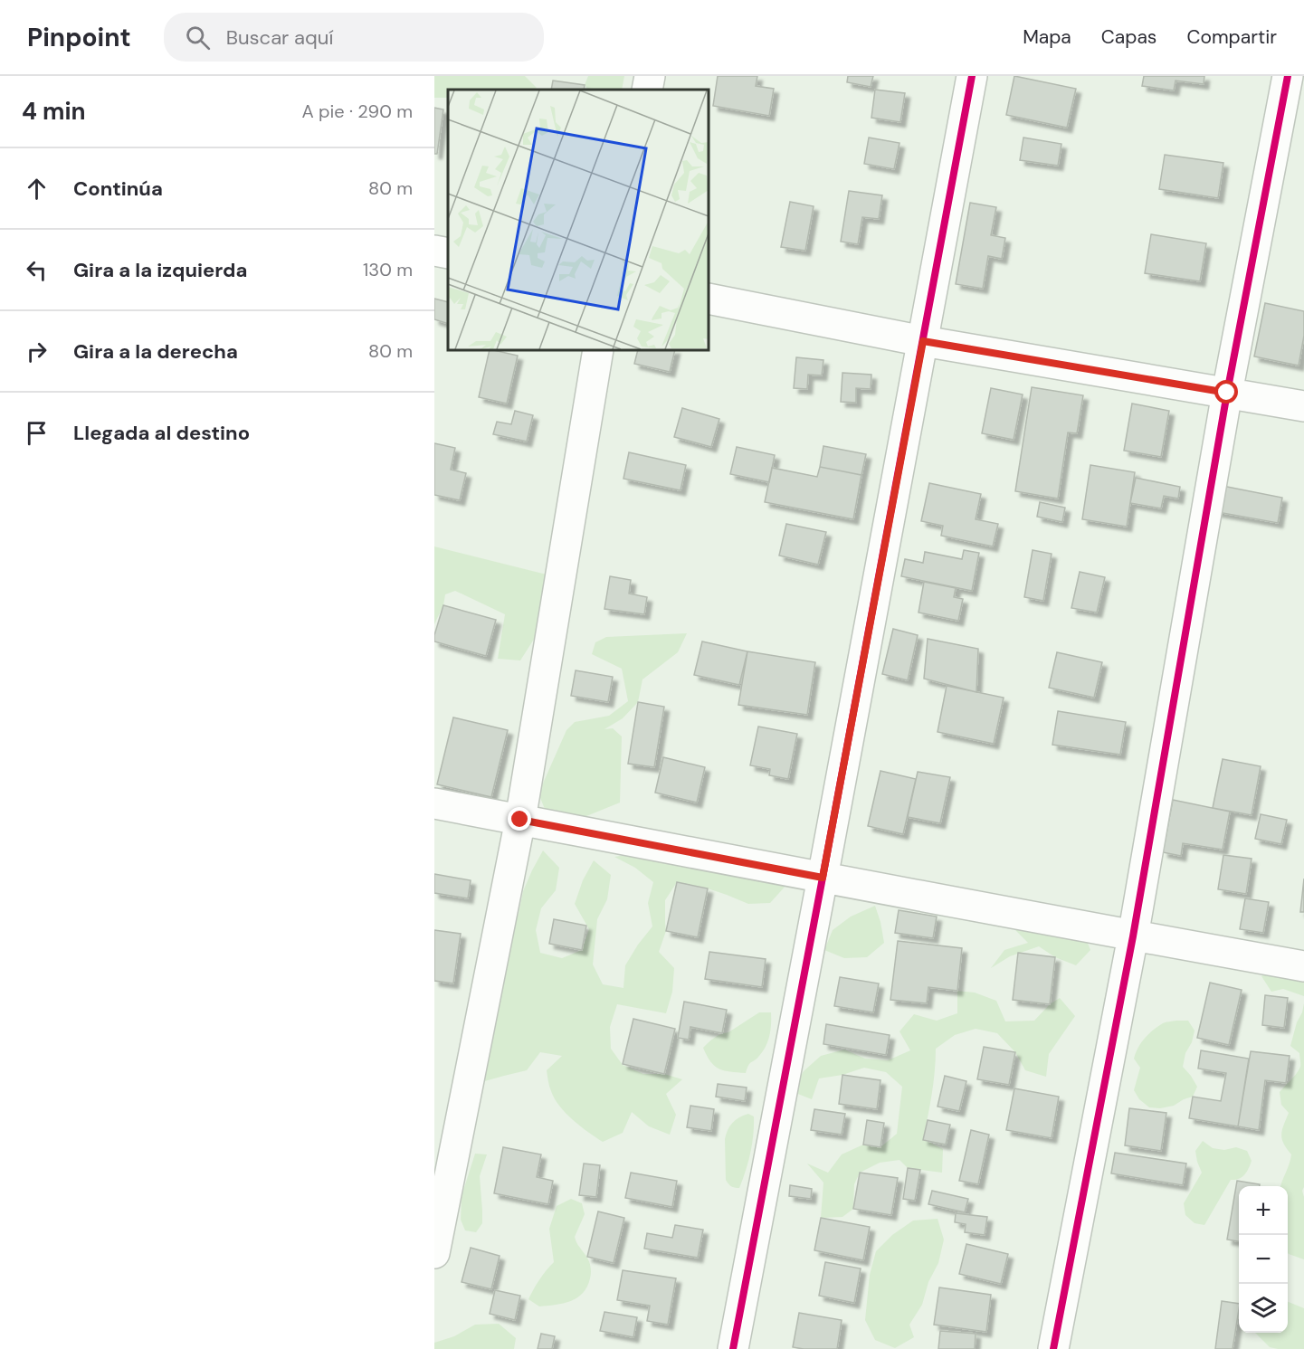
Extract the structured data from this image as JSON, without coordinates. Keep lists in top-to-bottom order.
{
  "page": {
    "header": "Pinpoint",
    "search": "Buscar aquí",
    "nav": ["Mapa", "Capas", "Compartir"],
    "heading": ["4 min", "A pie · 290 m"],
    "list": [
      ["Continúa", "80 m"],
      ["Gira a la izquierda", "130 m"],
      ["Gira a la derecha", "80 m"],
      "Llegada al destino"
    ],
    "map_buttons": ["+", "−"]
  }
}
